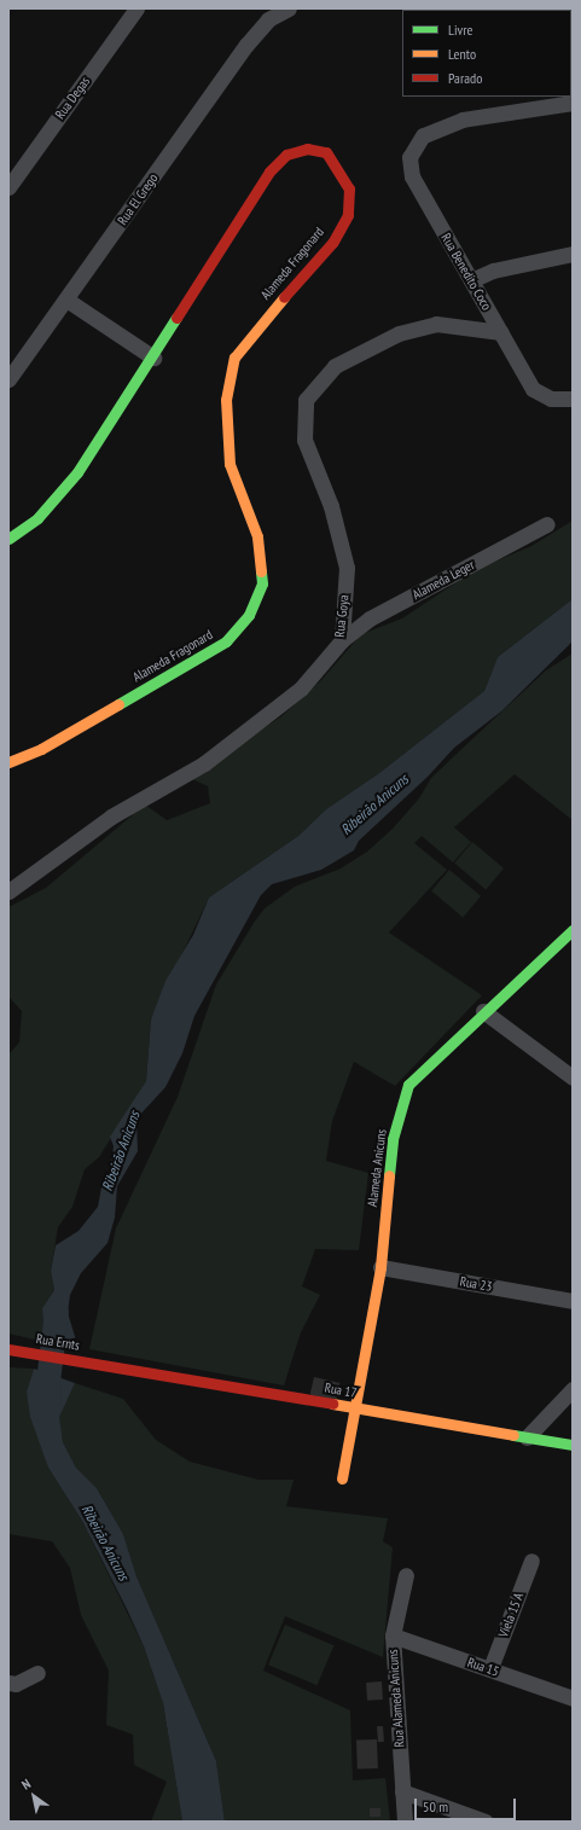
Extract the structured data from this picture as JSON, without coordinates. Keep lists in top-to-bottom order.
{
  "streets": {
    "street": [
      "Rua Degas",
      "Rua El Grego",
      "Alameda Fragonard",
      "Rua Benedito Coco",
      "Alameda Leger",
      "Rua Goya",
      "Alameda Anicuns",
      "Rua 23",
      "Rua Ernts",
      "Rua 17",
      "Viela 15 A",
      "Rua 15",
      "Rua Alameda Anicuns"
    ]
  },
  "crossings": [
    ["Rua Benedito Coco", "Rua Goya"],
    ["Alameda Leger", "Rua Goya"],
    ["Alameda Anicuns", "Rua 23"],
    ["Alameda Anicuns", "Rua 17"],
    ["Rua Ernts", "Rua 17"],
    ["Viela 15 A", "Rua 15"],
    ["Rua 15", "Rua Alameda Anicuns"]
  ],
  "water": ["Ribeirão Anicuns"],
  "legend": ["Livre", "Lento", "Parado"],
  "scale_bar": "50 m",
  "north": "top left"
}
